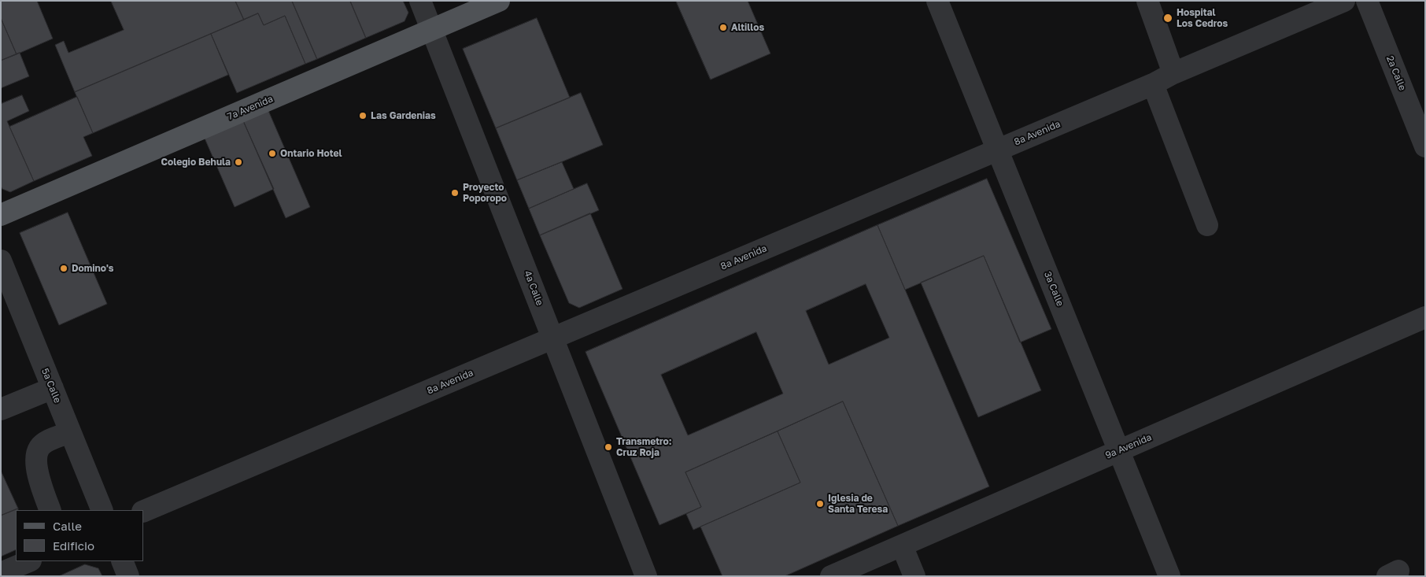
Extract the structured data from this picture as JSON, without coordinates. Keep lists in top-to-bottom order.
{
  "streets": {
    "main road": ["7a Avenida"],
    "street": [
      "2a Calle",
      "8a Avenida",
      "4a Calle",
      "3a Calle",
      "5a Calle",
      "9a Avenida"
    ]
  },
  "crossings": [
    ["7a Avenida", "4a Calle"],
    ["8a Avenida", "4a Calle"],
    ["8a Avenida", "3a Calle"],
    ["3a Calle", "9a Avenida"]
  ],
  "places": [
    "Hospital Los Cedros",
    "Altillos",
    "Las Gardenias",
    "Ontario Hotel",
    "Colegio Behula",
    "Proyecto Poporopo",
    "Domino's",
    "Transmetro: Cruz Roja",
    "Iglesia de Santa Teresa"
  ],
  "legend": ["Calle", "Edificio"]
}
